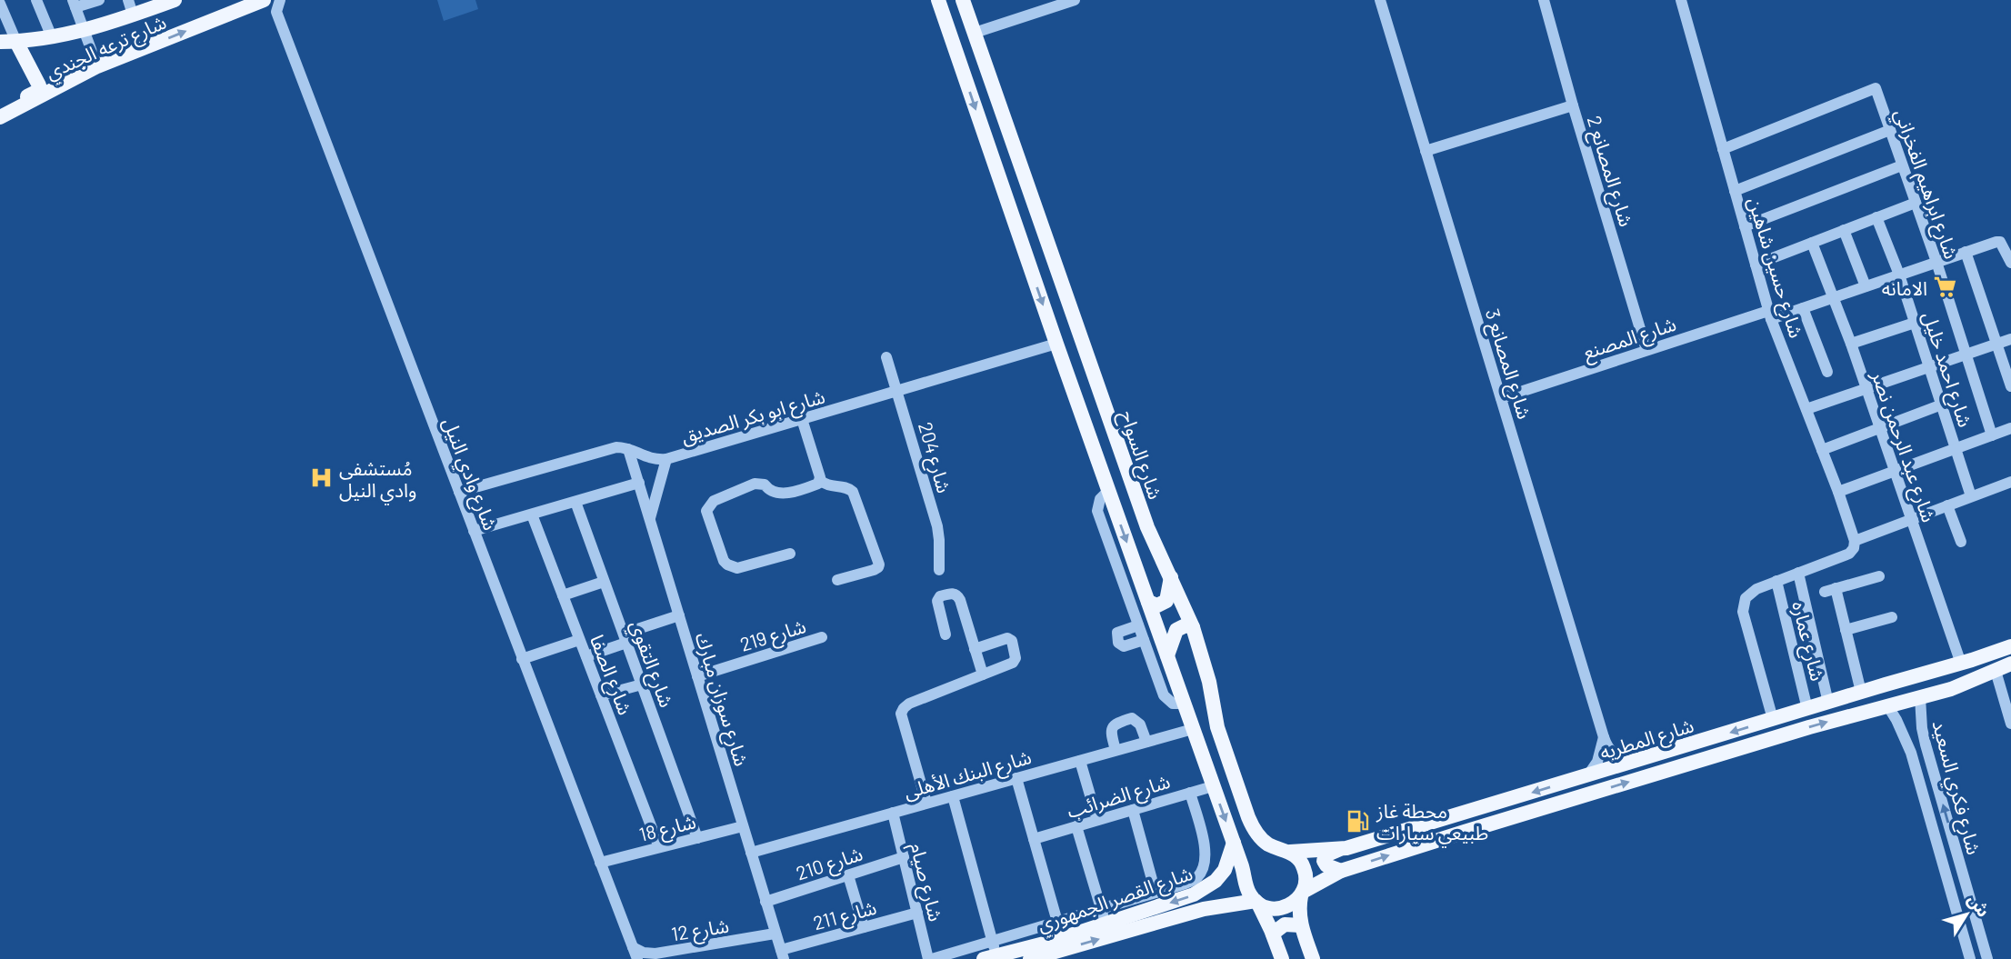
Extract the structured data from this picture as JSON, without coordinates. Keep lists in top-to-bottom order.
{
  "streets": {
    "main road": [
      "شارع ترعه الجندي",
      "شارع السواح",
      "شارع المطريه",
      "شارع القصر الجمهوري"
    ],
    "street": [
      "شارع المصانع 2",
      "شارع ابراهيم الفخراني",
      "شارع حسين شاهين",
      "شارع المصنع",
      "شارع المصانع 3",
      "شارع احمد خليل",
      "شارع ابو بكر الصديق",
      "شارع عبد الرحمن نصر",
      "شارع 204",
      "شارع وادي النيل",
      "شارع 219",
      "شارع عماره",
      "شارع التقوي",
      "شارع الصفا",
      "شارع سوزان مبارك",
      "شارع البنك الأهلى",
      "شارع فكري السعيد",
      "شارع الضرائب",
      "شارع 18",
      "شارع 210",
      "شارع صيام",
      "شارع 211",
      "شارع 12"
    ]
  },
  "crossings": [
    ["شارع المصانع 2", "شارع المصنع"],
    ["شارع ابراهيم الفخراني", "شارع حسين شاهين"],
    ["شارع ابراهيم الفخراني", "شارع المصنع"],
    ["شارع حسين شاهين", "شارع المصنع"],
    ["شارع المصنع", "شارع المصانع 3"],
    ["شارع المصنع", "شارع احمد خليل"],
    ["شارع المصنع", "شارع عبد الرحمن نصر"],
    ["شارع المصانع 3", "شارع المطريه"],
    ["شارع ابو بكر الصديق", "شارع 204"],
    ["شارع ابو بكر الصديق", "شارع وادي النيل"],
    ["شارع ابو بكر الصديق", "شارع سوزان مبارك"],
    ["شارع عبد الرحمن نصر", "شارع المطريه"],
    ["شارع السواح", "شارع المطريه"],
    ["شارع وادي النيل", "شارع 18"],
    ["شارع وادي النيل", "شارع 12"],
    ["شارع 219", "شارع سوزان مبارك"],
    ["شارع عماره", "شارع المطريه"],
    ["شارع التقوي", "شارع 18"],
    ["شارع الصفا", "شارع 18"],
    ["شارع سوزان مبارك", "شارع البنك الأهلى"],
    ["شارع سوزان مبارك", "شارع 18"],
    ["شارع سوزان مبارك", "شارع 210"],
    ["شارع سوزان مبارك", "شارع 211"],
    ["شارع سوزان مبارك", "شارع 12"],
    ["شارع المطريه", "شارع فكري السعيد"],
    ["شارع البنك الأهلى", "شارع صيام"],
    ["شارع 210", "شارع صيام"],
    ["شارع صيام", "شارع 211"]
  ],
  "places": {
    "supermarket": ["الامانه"],
    "hospital": ["مُستشفى وادي النيل"],
    "fuel station": ["محطة غاز طبيعي سيارات"]
  },
  "north": "top right"
}
